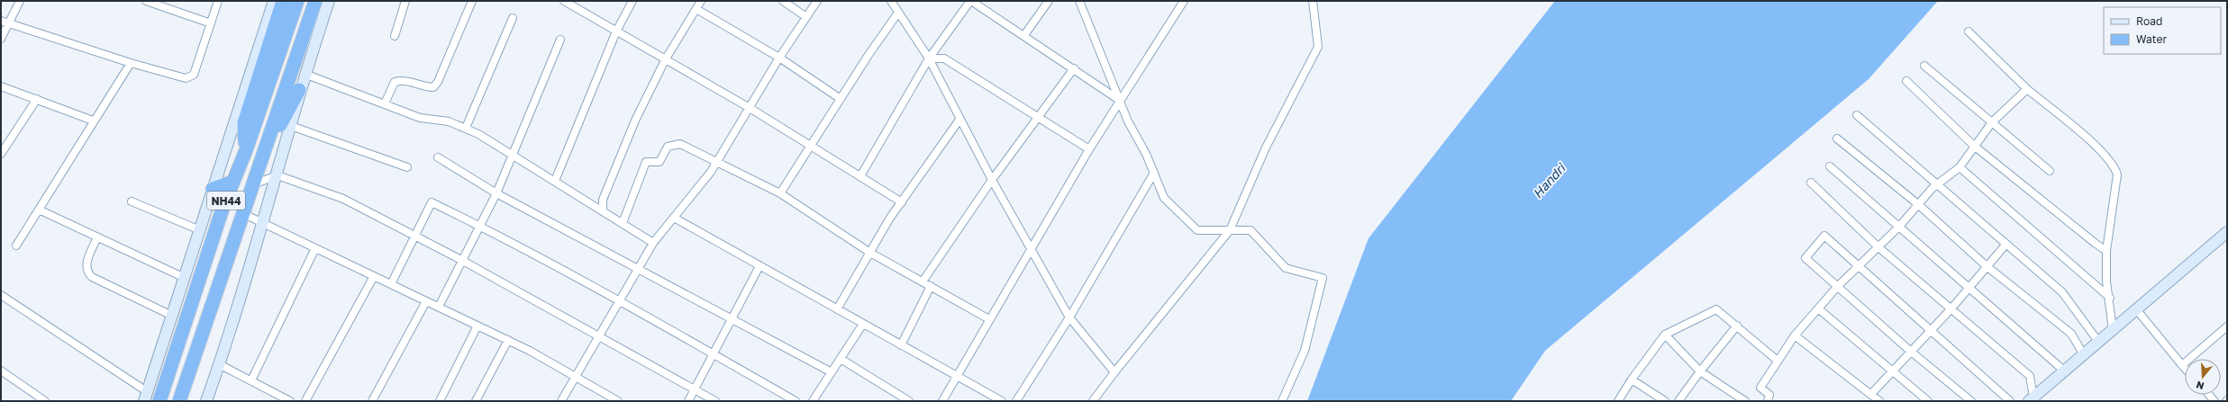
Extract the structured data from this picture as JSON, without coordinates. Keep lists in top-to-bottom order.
{
  "streets": {
    "highway": ["NH44"]
  },
  "water": ["Handri"],
  "legend": ["Road", "Water"],
  "north": "bottom"
}
